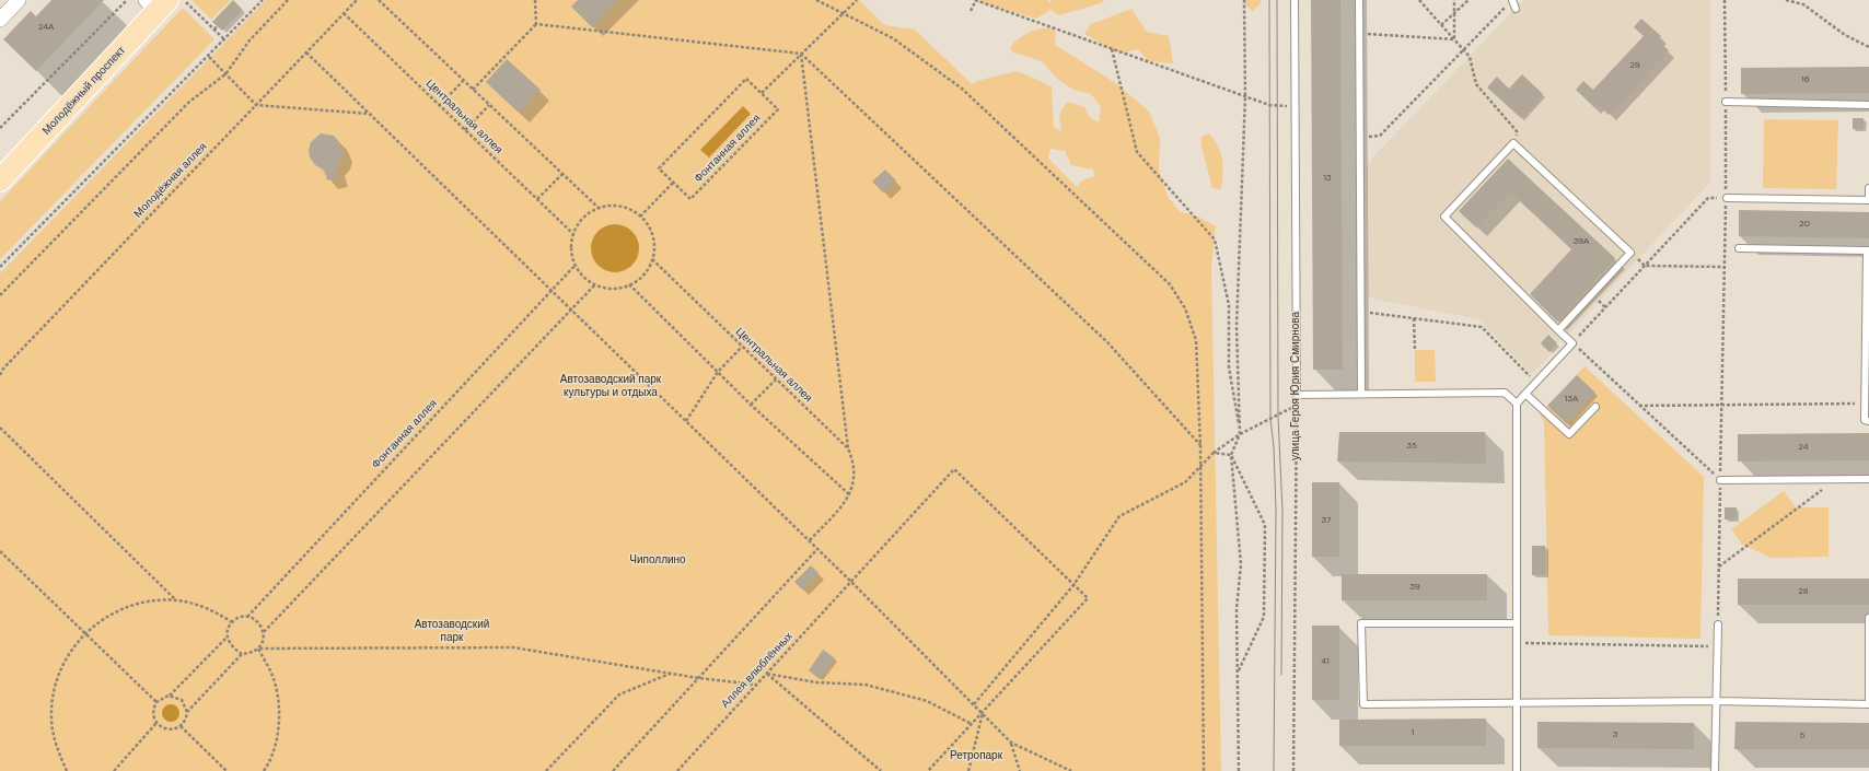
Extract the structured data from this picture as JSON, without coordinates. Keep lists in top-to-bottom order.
{
  "streets": {
    "main road": ["Молодёжный проспект"],
    "lane": ["улица Героя Юрия Смирнова"],
    "path": [
      "Центральная аллея",
      "Фонтанная аллея",
      "Молодёжная аллея",
      "Аллея влюблённых"
    ]
  },
  "crossings": [
    ["Центральная аллея", "Фонтанная аллея"],
    ["Центральная аллея", "Молодёжная аллея"]
  ],
  "parks": [
    "Автозаводский парк культуры и отдыха",
    "Чиполлино",
    "Автозаводский парк",
    "Ретропарк"
  ],
  "house_numbers": [
    "24А",
    "29",
    "16",
    "13",
    "20",
    "39А",
    "13А",
    "35",
    "24",
    "37",
    "39",
    "28",
    "41",
    "1",
    "3",
    "5"
  ]
}
